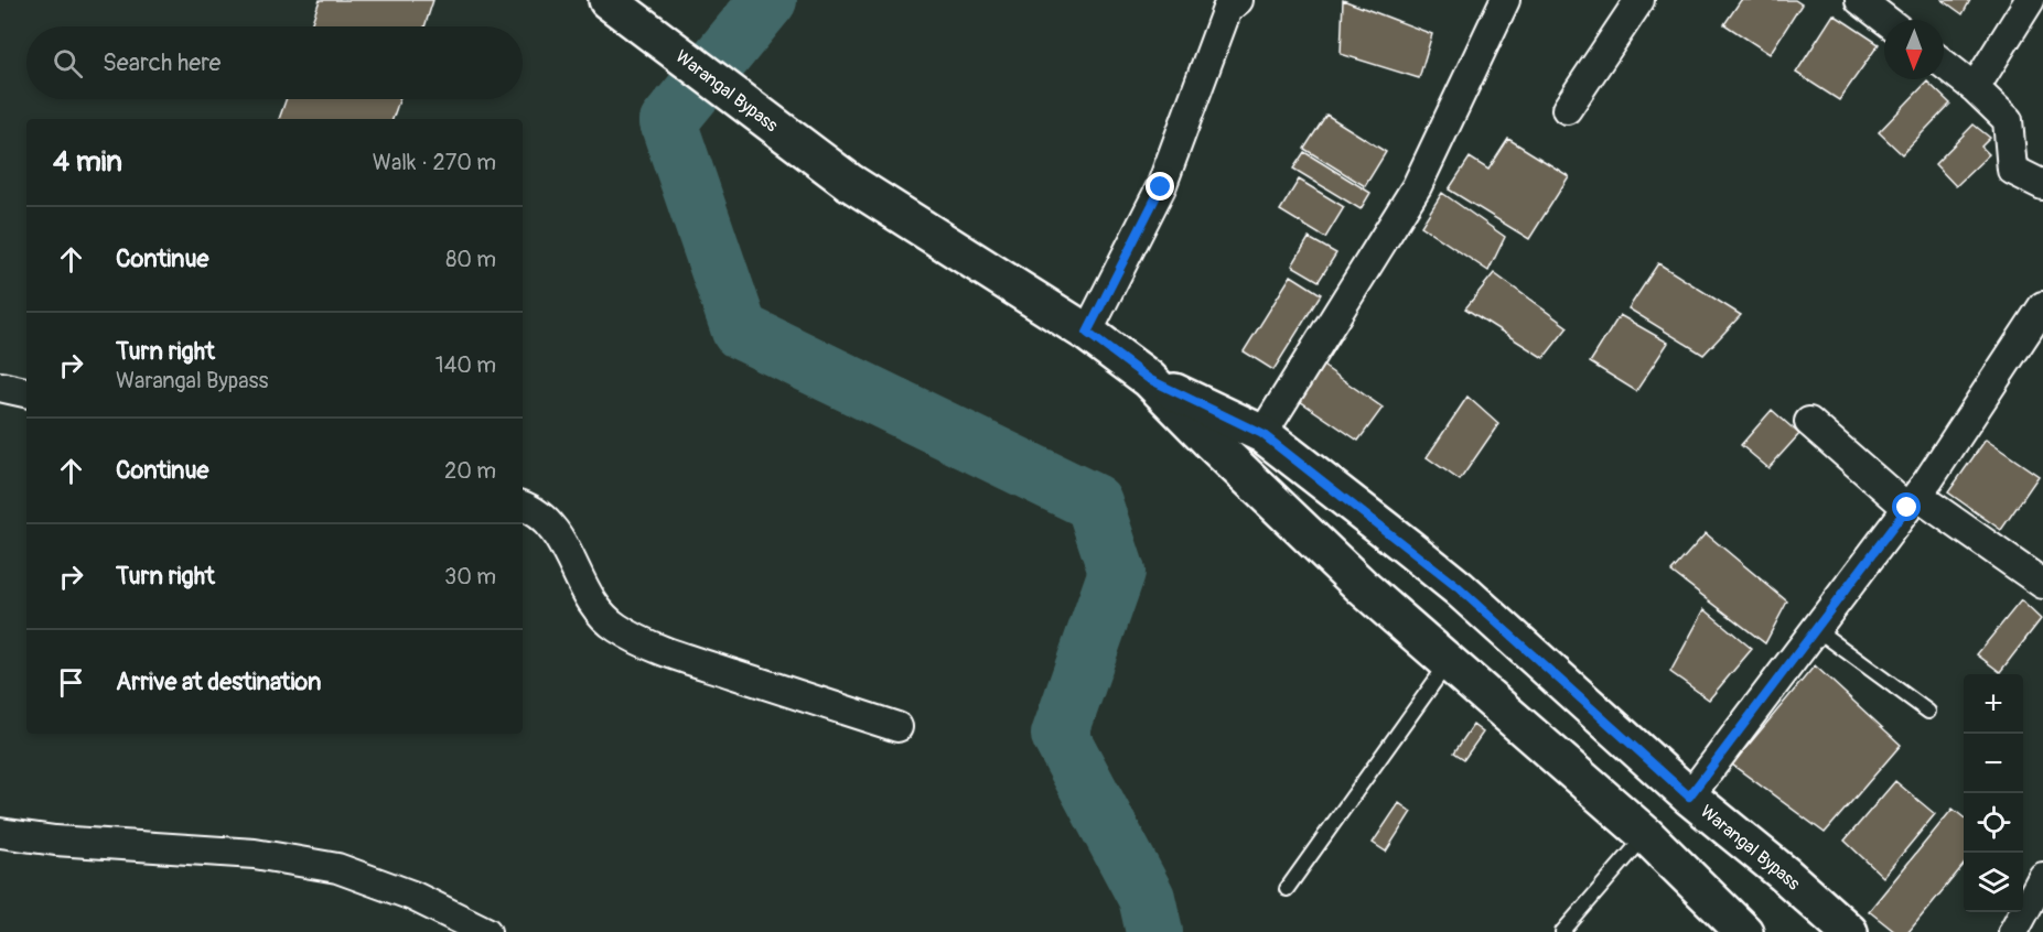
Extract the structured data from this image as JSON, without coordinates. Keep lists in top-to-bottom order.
{
  "streets": {
    "main road": ["Warangal Bypass"]
  },
  "north": "bottom",
  "page": {
    "search": "Search here",
    "heading": ["4 min", "Walk · 270 m"],
    "list": [
      ["Continue", "80 m"],
      ["Turn right", "Warangal Bypass", "140 m"],
      ["Continue", "20 m"],
      ["Turn right", "30 m"],
      "Arrive at destination"
    ],
    "map_buttons": ["+", "−"]
  }
}
